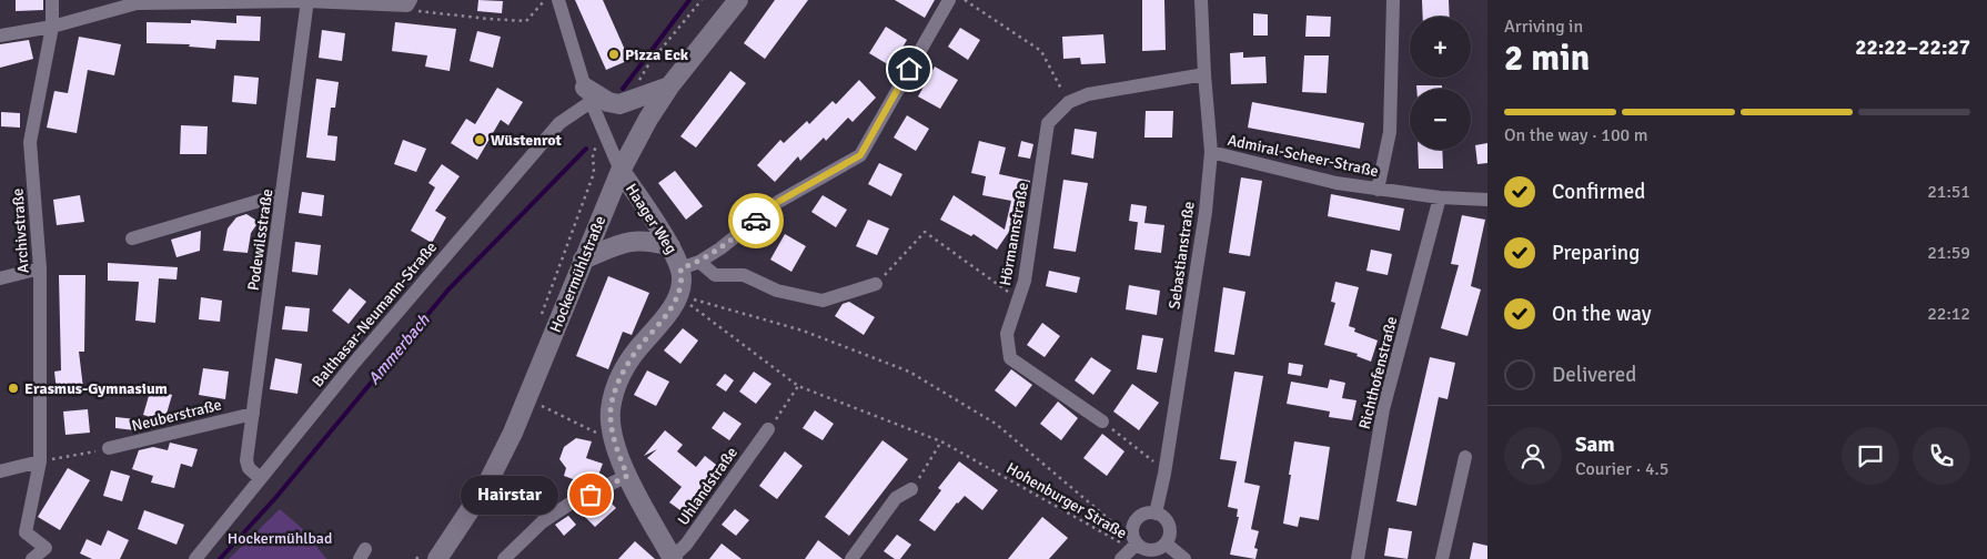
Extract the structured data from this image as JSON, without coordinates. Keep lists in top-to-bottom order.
{
  "streets": {
    "main road": ["Haager Weg", "Hockermühlstraße"],
    "street": [
      "Admiral-Scheer-Straße",
      "Archivstraße",
      "Hörmannstraße",
      "Podewilsstraße",
      "Sebastianstraße",
      "Balthasar-Neumann-Straße",
      "Richthofenstraße",
      "Neuberstraße",
      "Uhlandstraße"
    ],
    "path": ["Hohenburger Straße"]
  },
  "crossings": [
    ["Admiral-Scheer-Straße", "Sebastianstraße"],
    ["Admiral-Scheer-Straße", "Richthofenstraße"],
    ["Haager Weg", "Hockermühlstraße"],
    ["Haager Weg", "Uhlandstraße"],
    ["Haager Weg", "Hohenburger Straße"],
    ["Hörmannstraße", "Sebastianstraße"],
    ["Podewilsstraße", "Balthasar-Neumann-Straße"],
    ["Podewilsstraße", "Neuberstraße"],
    ["Sebastianstraße", "Hohenburger Straße"]
  ],
  "water": ["Ammerbach"],
  "parks": ["Hockermühlbad"],
  "places": [
    "Pizza Eck",
    "Wüstenrot",
    "Erasmus-Gymnasium",
    "Hairstar"
  ],
  "page": {
    "heading": ["2 min", "Arriving in", "22:22–22:27"],
    "panel": ["Sam", "Courier · 4.5"],
    "map_buttons": ["+", "−"],
    "bar": "On the way · 100 m",
    "list": [
      ["Confirmed", "21:51"],
      ["Preparing", "21:59"],
      ["On the way", "22:12"],
      "Delivered"
    ],
    "bubble": "Hairstar"
  }
}
